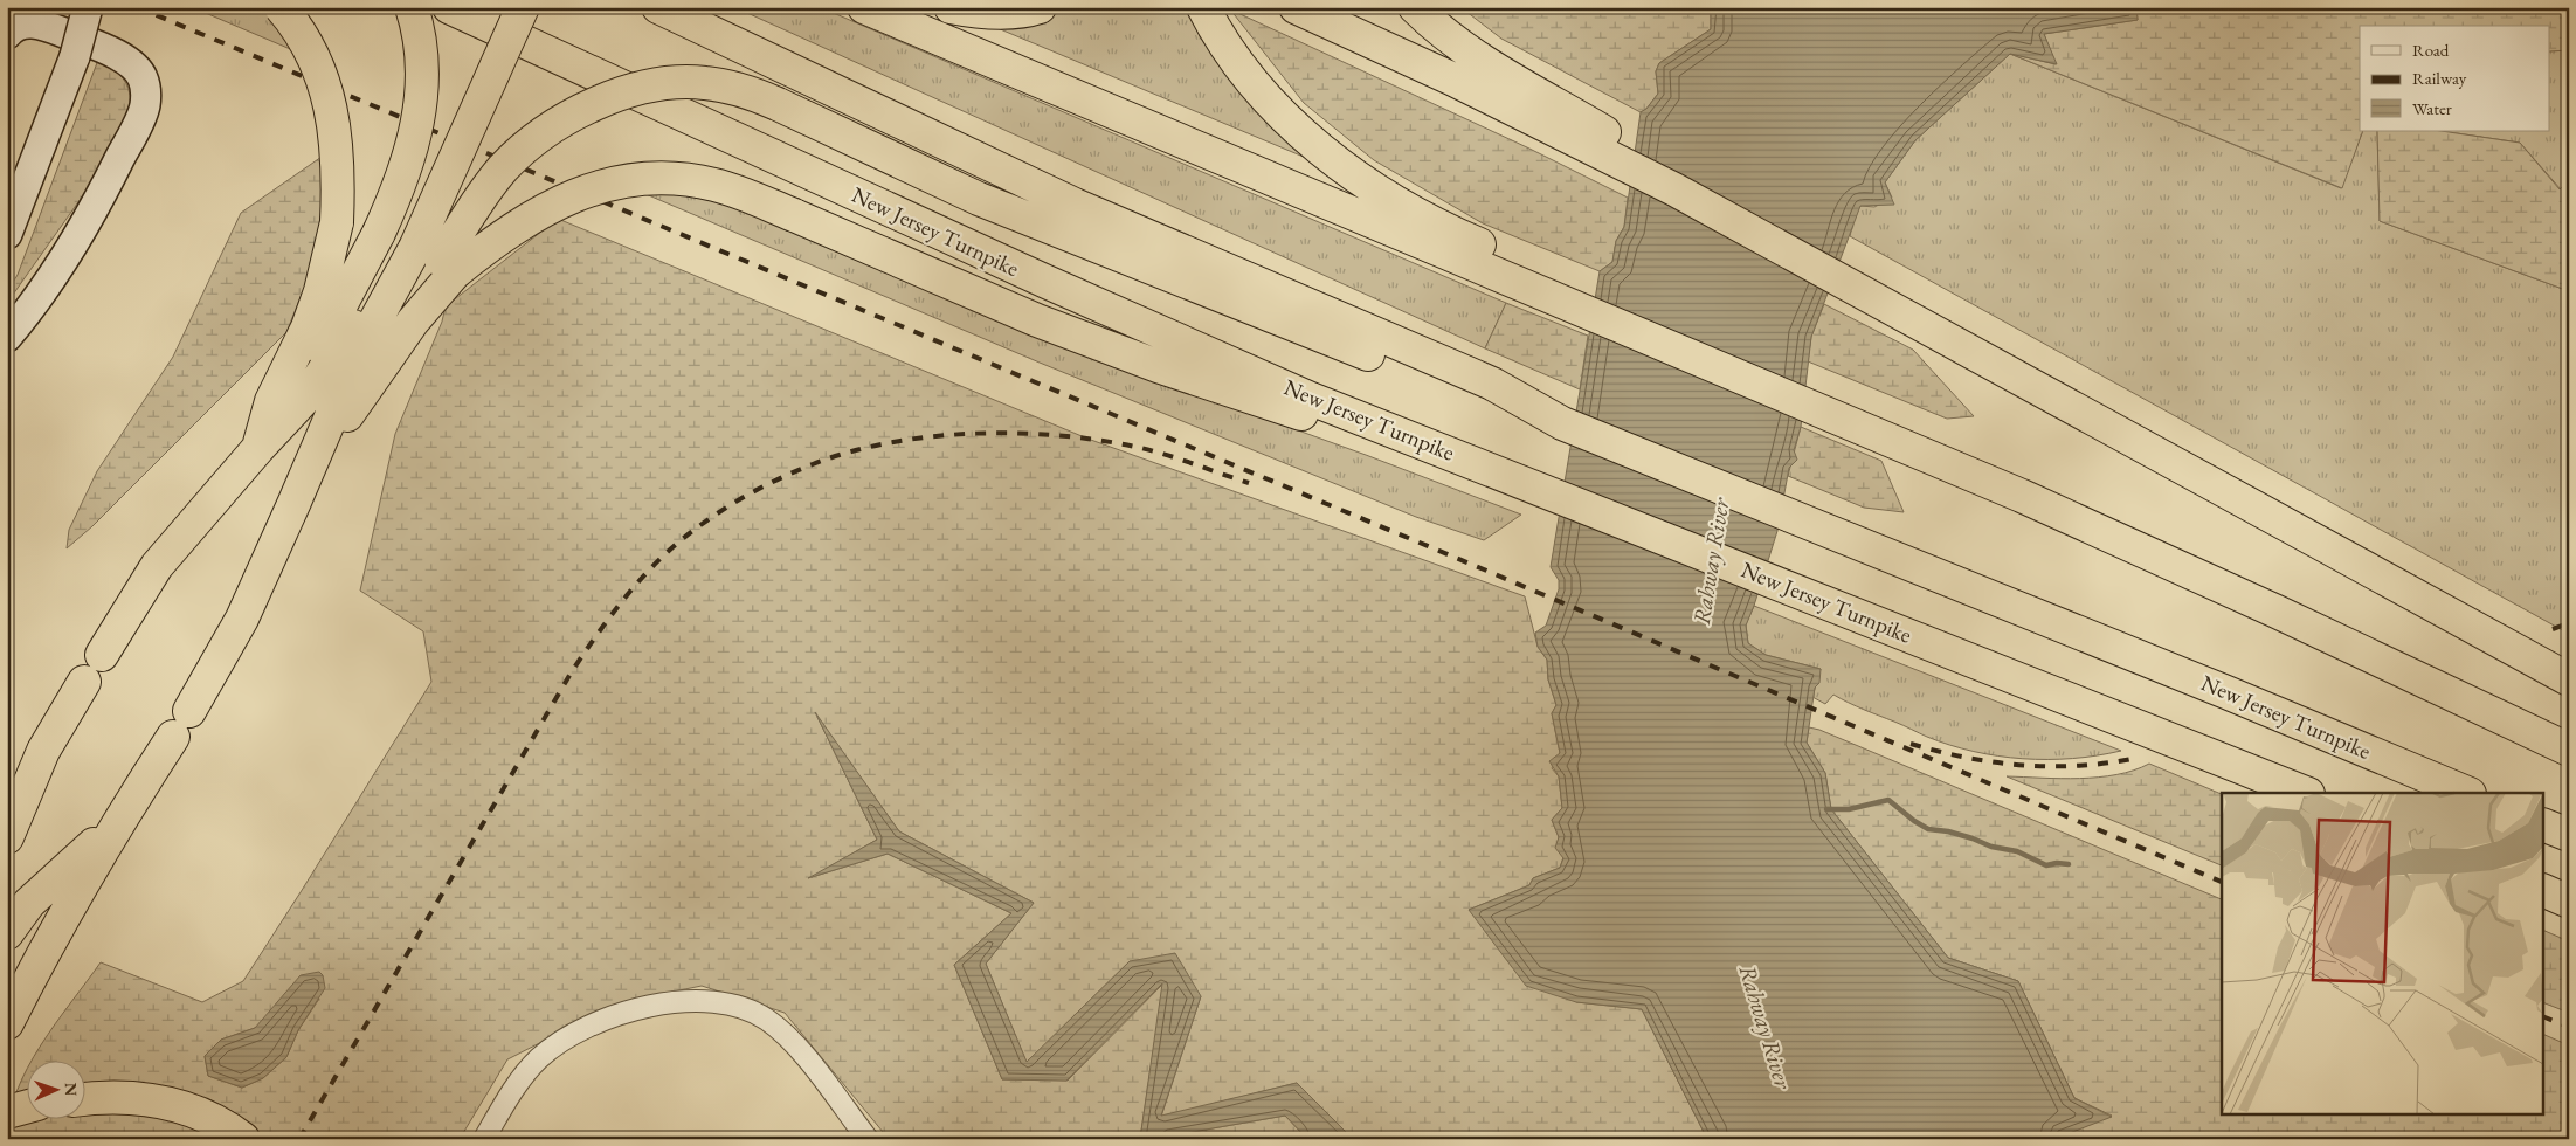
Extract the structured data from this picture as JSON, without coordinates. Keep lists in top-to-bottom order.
{
  "streets": {
    "highway": ["New Jersey Turnpike"]
  },
  "water": ["Rahway River"],
  "legend": ["Road", "Railway", "Water"],
  "north": "right"
}
